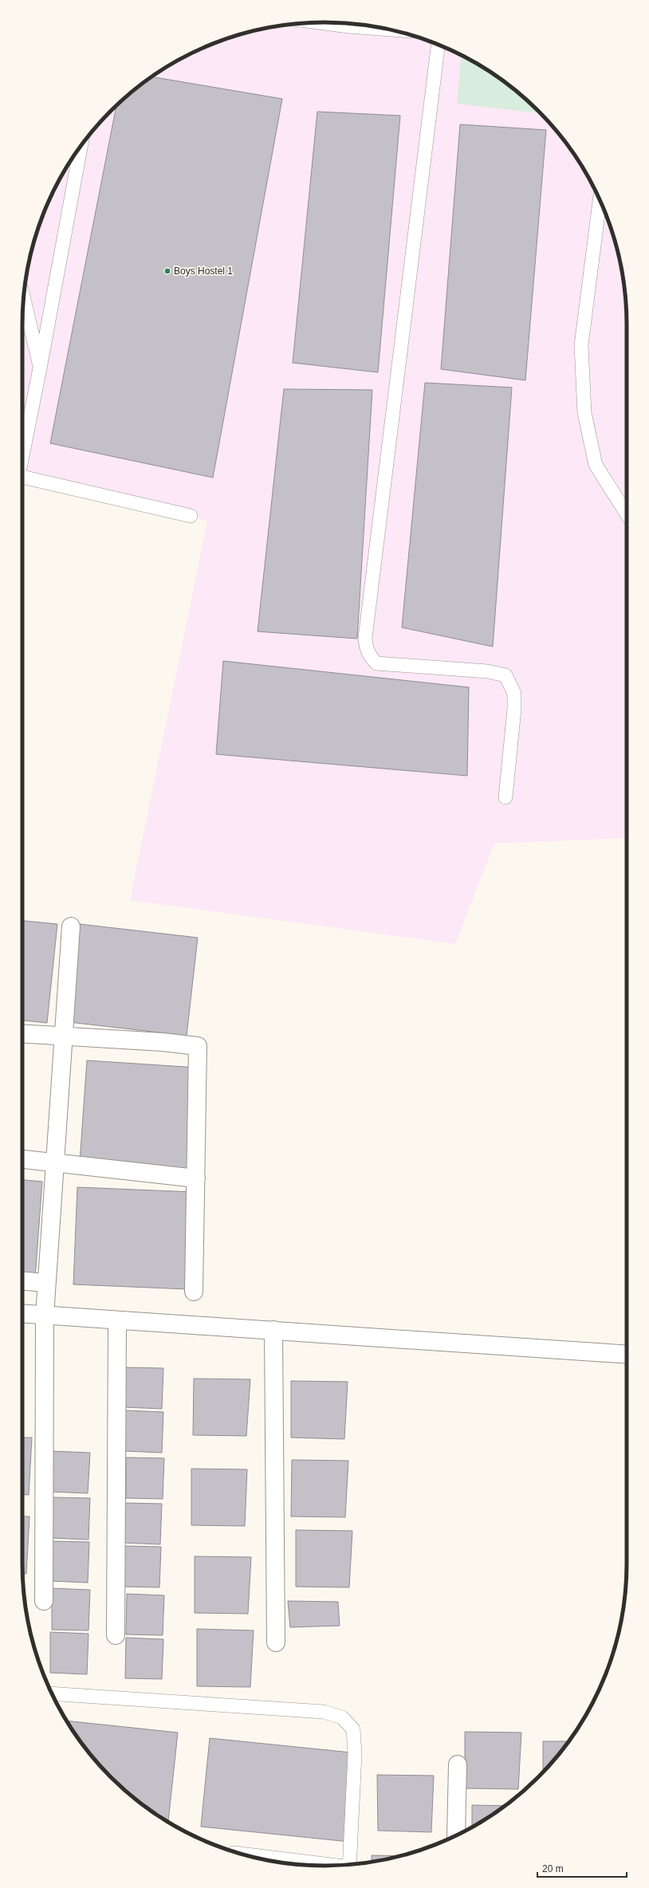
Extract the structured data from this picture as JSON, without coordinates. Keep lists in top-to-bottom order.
{
  "places": ["Boys Hostel 1"],
  "scale_bar": "20 m"
}
